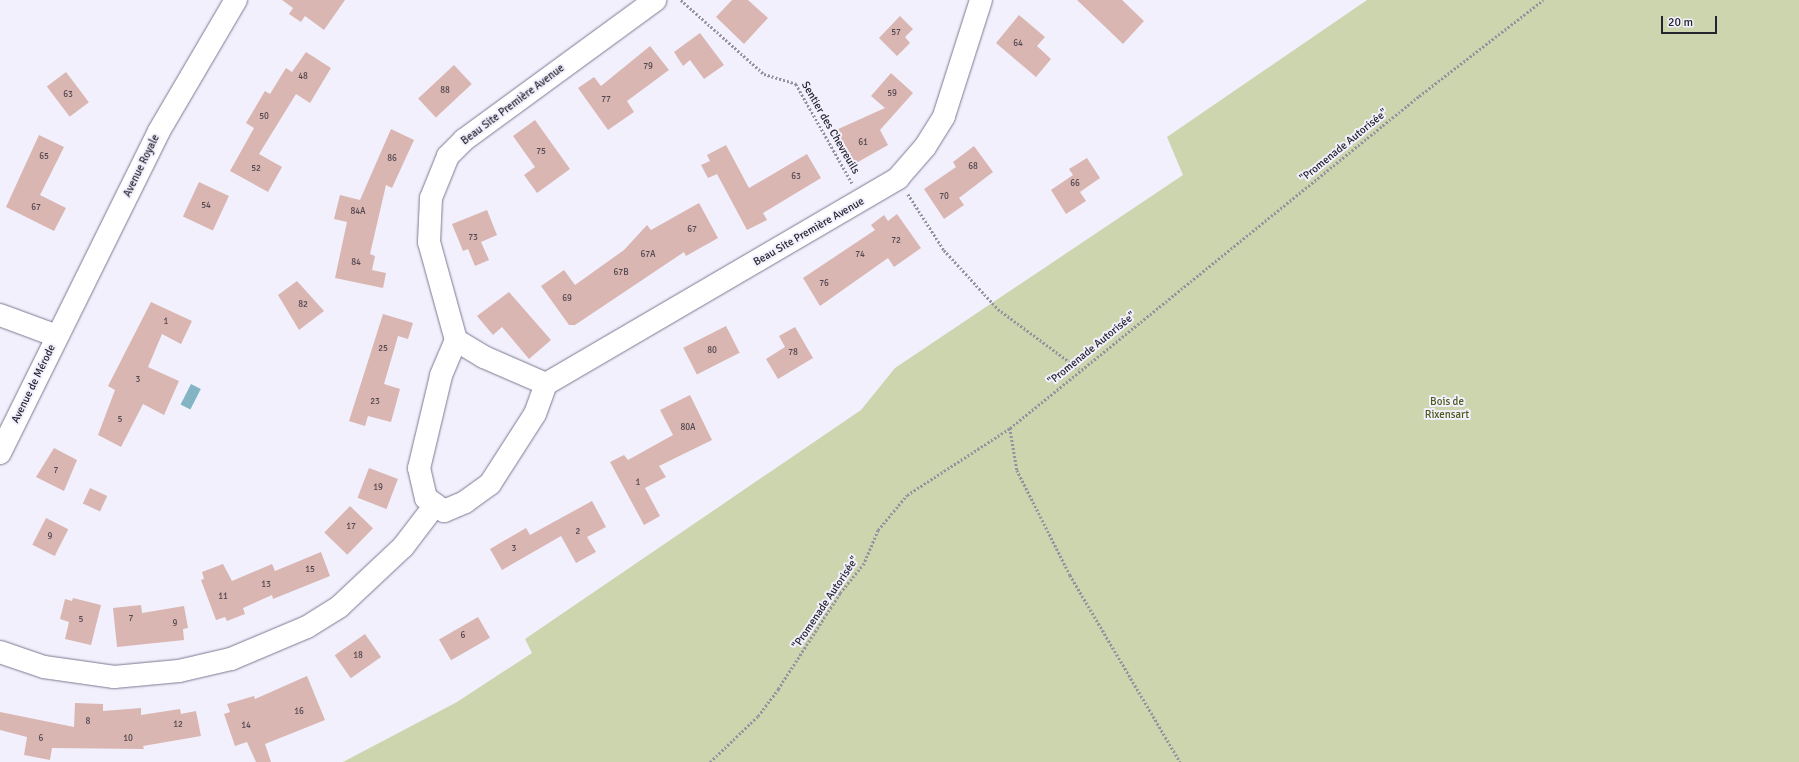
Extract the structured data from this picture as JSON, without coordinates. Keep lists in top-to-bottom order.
{
  "streets": {
    "street": ["Beau Site Première Avenue", "Avenue Royale", "Avenue de Mérode"],
    "path": ["Sentier des Chevreuils", "\"Promenade Autorisée\""]
  },
  "crossings": [
    ["Beau Site Première Avenue", "Sentier des Chevreuils"],
    ["Avenue Royale", "Avenue de Mérode"]
  ],
  "parks": ["Bois de Rixensart"],
  "house_numbers": [
    "57",
    "64",
    "79",
    "48",
    "88",
    "59",
    "63",
    "77",
    "50",
    "61",
    "75",
    "65",
    "86",
    "68",
    "52",
    "63",
    "66",
    "70",
    "54",
    "67",
    "84A",
    "67",
    "73",
    "72",
    "67A",
    "74",
    "84",
    "67B",
    "76",
    "69",
    "82",
    "1",
    "25",
    "80",
    "78",
    "3",
    "23",
    "5",
    "80A",
    "7",
    "1",
    "19",
    "17",
    "2",
    "9",
    "3",
    "15",
    "13",
    "11",
    "7",
    "5",
    "9",
    "6",
    "18",
    "16",
    "8",
    "12",
    "14",
    "6",
    "10"
  ],
  "scale_bar": "20 m"
}
